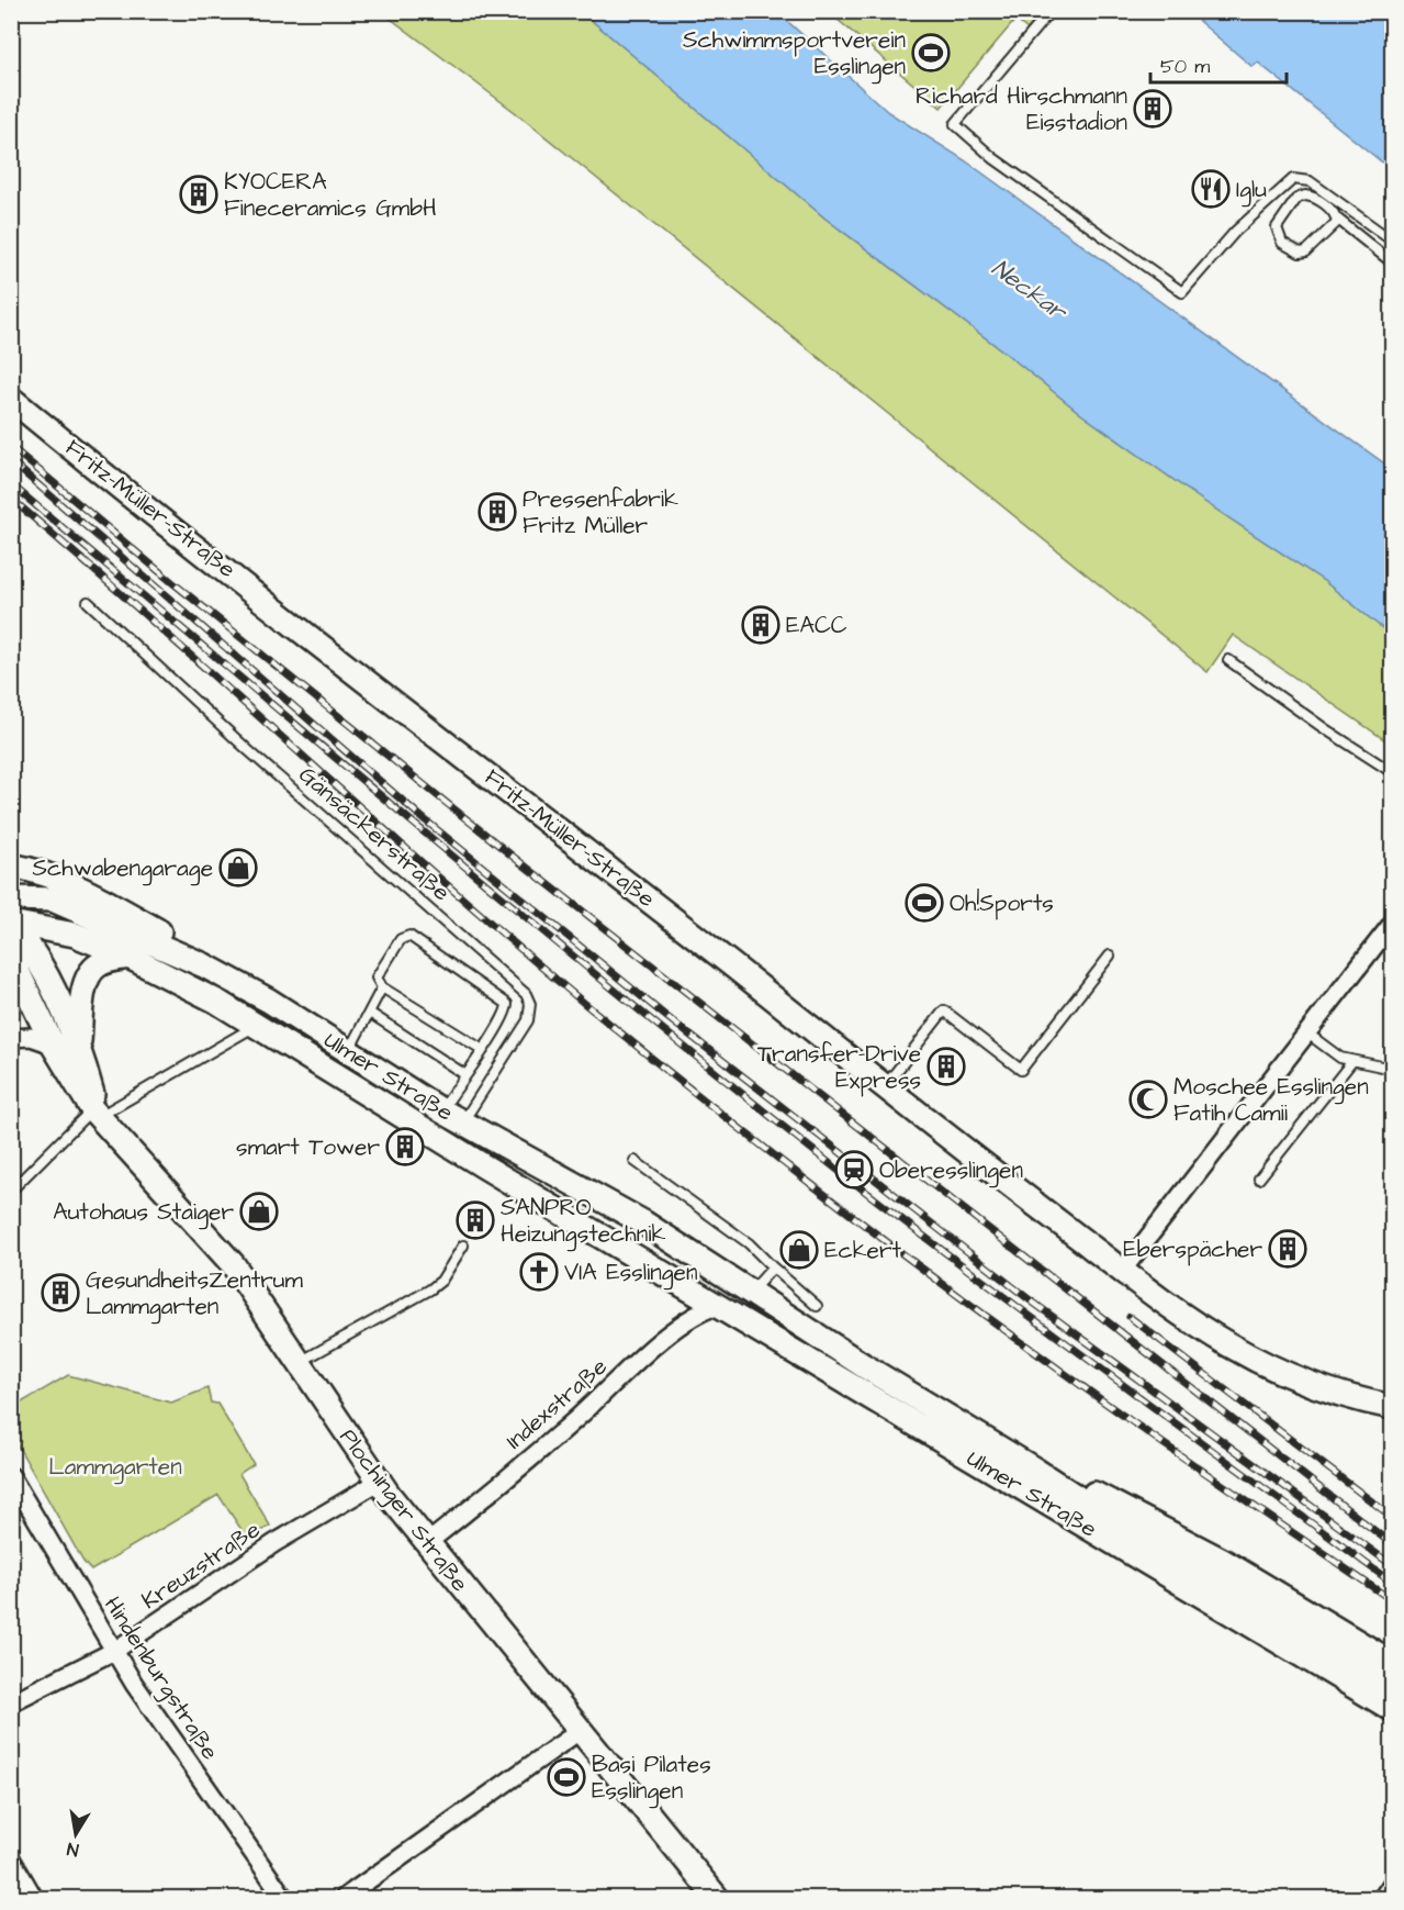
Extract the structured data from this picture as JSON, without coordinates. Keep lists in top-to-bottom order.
{
  "streets": {
    "main road": ["Fritz-Müller-Straße", "Ulmer Straße", "Plochinger Straße"],
    "street": ["Indexstraße", "Kreuzstraße", "Hindenburgstraße"],
    "lane": ["Gänsäckerstraße"]
  },
  "crossings": [
    ["Gänsäckerstraße", "Ulmer Straße"],
    ["Ulmer Straße", "Indexstraße"],
    ["Ulmer Straße", "Plochinger Straße"],
    ["Indexstraße", "Plochinger Straße"],
    ["Plochinger Straße", "Kreuzstraße"],
    ["Kreuzstraße", "Hindenburgstraße"]
  ],
  "water": ["Neckar"],
  "parks": ["Lammgarten"],
  "places": {
    "sports": ["Schwimmsportverein Esslingen", "Oh!Sports", "Basi Pilates Esslingen"],
    "building": [
      "Richard Hirschmann Eisstadion",
      "KYOCERA Fineceramics GmbH",
      "Pressenfabrik Fritz Müller",
      "EACC",
      "Transfer-Drive Express",
      "smart Tower",
      "SANPRO Heizungstechnik",
      "Eberspächer",
      "GesundheitsZentrum Lammgarten"
    ],
    "restaurant": ["Iglu"],
    "shop": ["Schwabengarage", "Autohaus Staiger", "Eckert"],
    "mosque": ["Moschee Esslingen Fatih Camii"],
    "station": ["Oberesslingen"],
    "church": ["VIA Esslingen"]
  },
  "scale_bar": "50 m",
  "north": "bottom"
}
